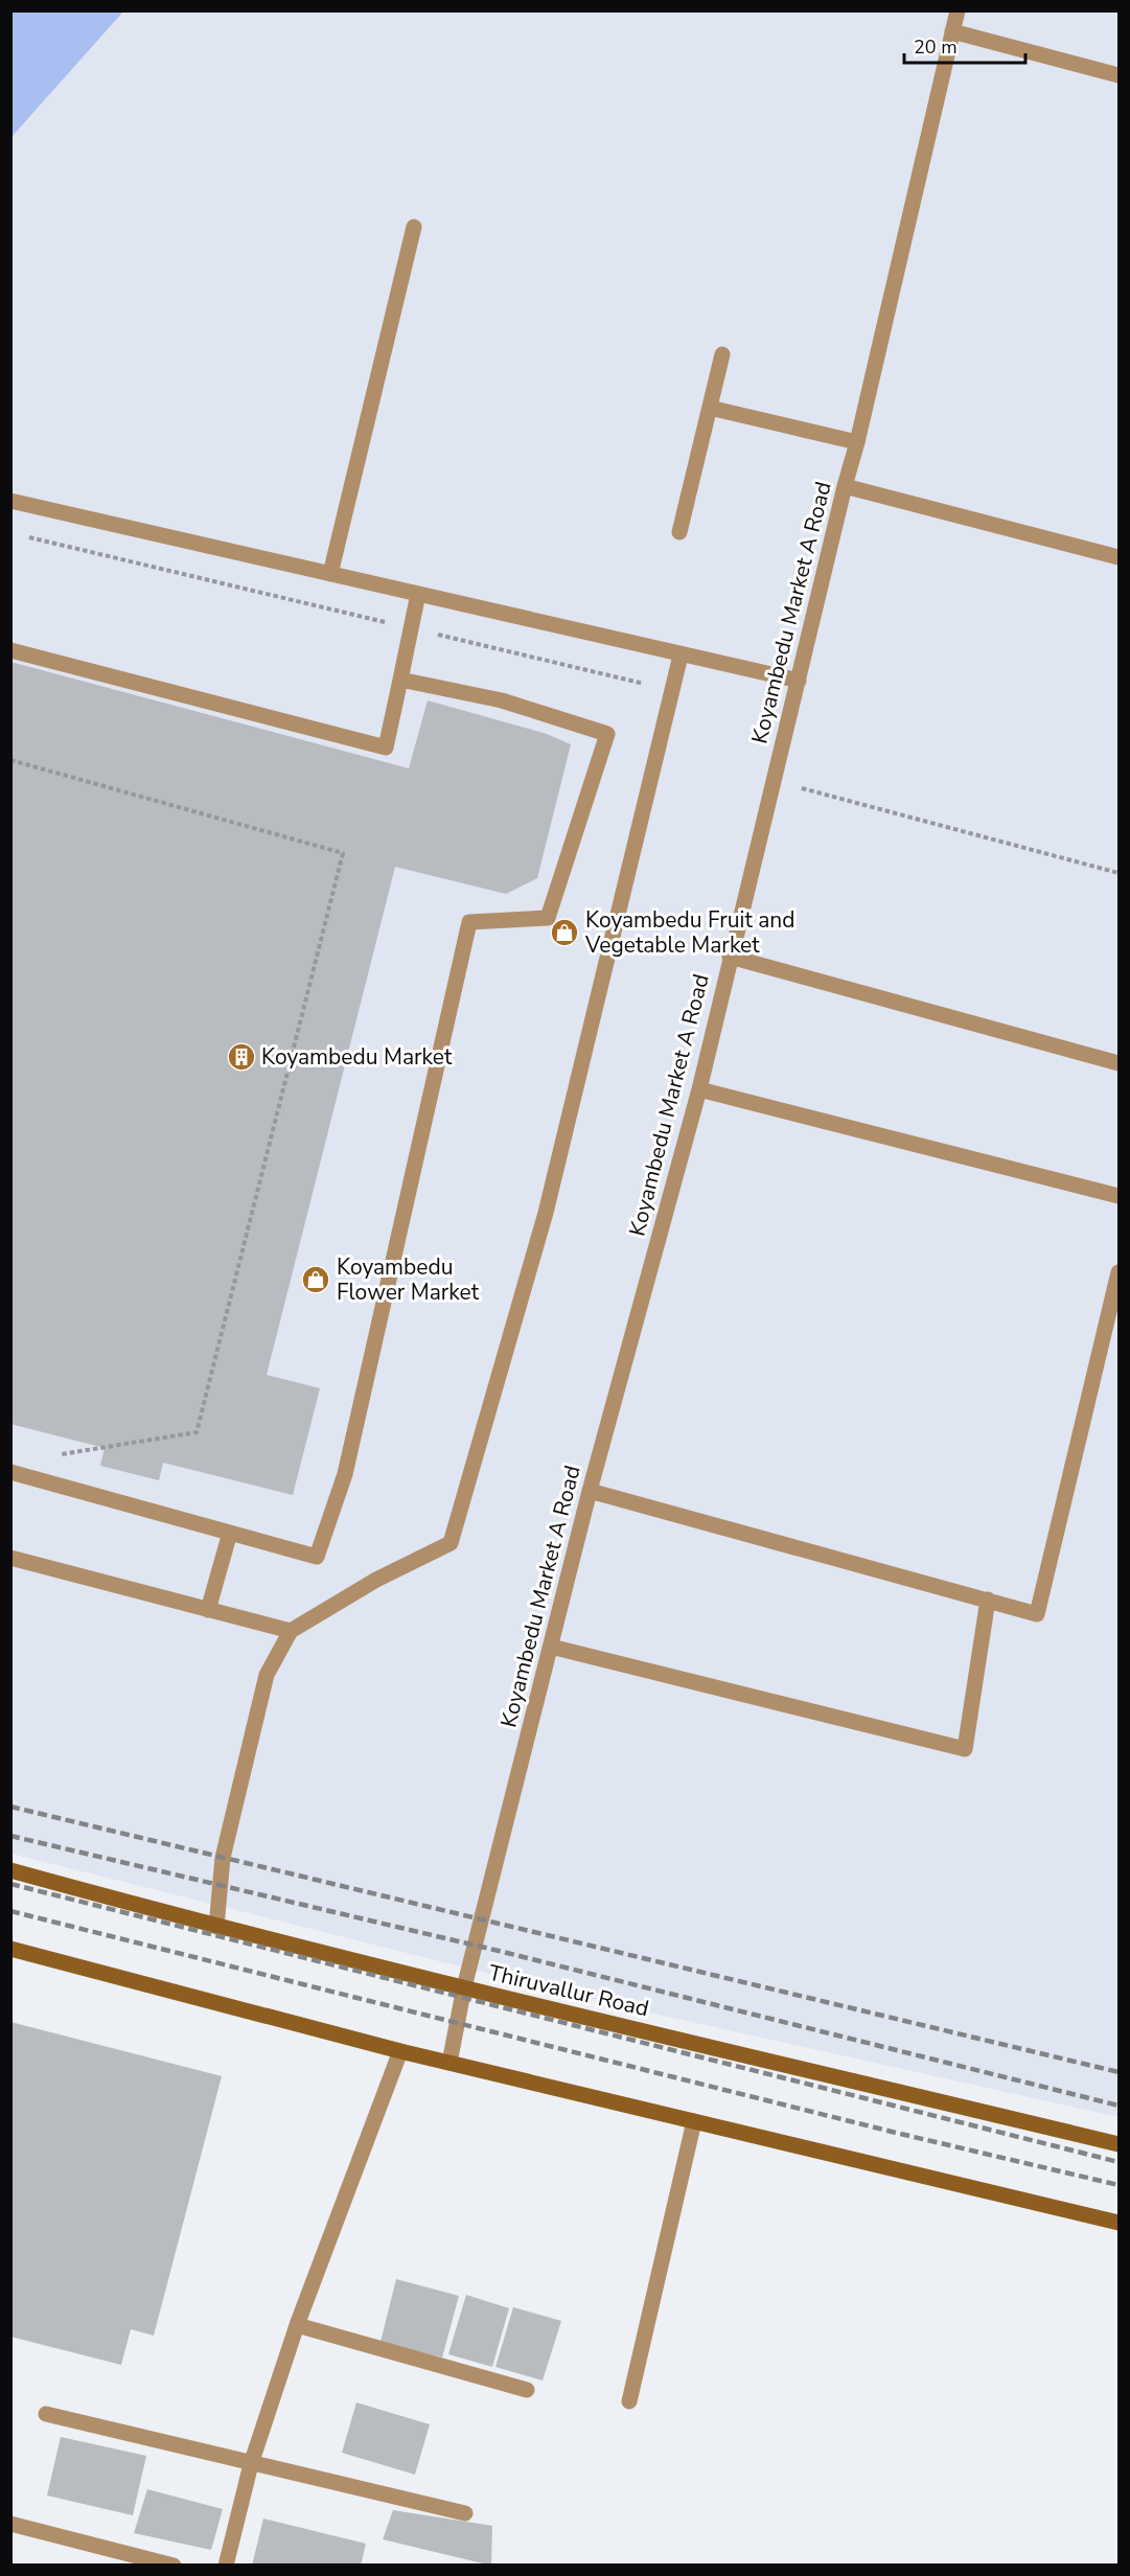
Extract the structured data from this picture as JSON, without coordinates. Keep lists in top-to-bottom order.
{
  "streets": {
    "street": ["Koyambedu Market A Road", "Thiruvallur Road"]
  },
  "crossings": [
    ["Koyambedu Market A Road", "Thiruvallur Road"]
  ],
  "places": {
    "shop": ["Koyambedu Fruit and Vegetable Market", "Koyambedu Flower Market"],
    "building": ["Koyambedu Market"]
  },
  "scale_bar": "20 m"
}
